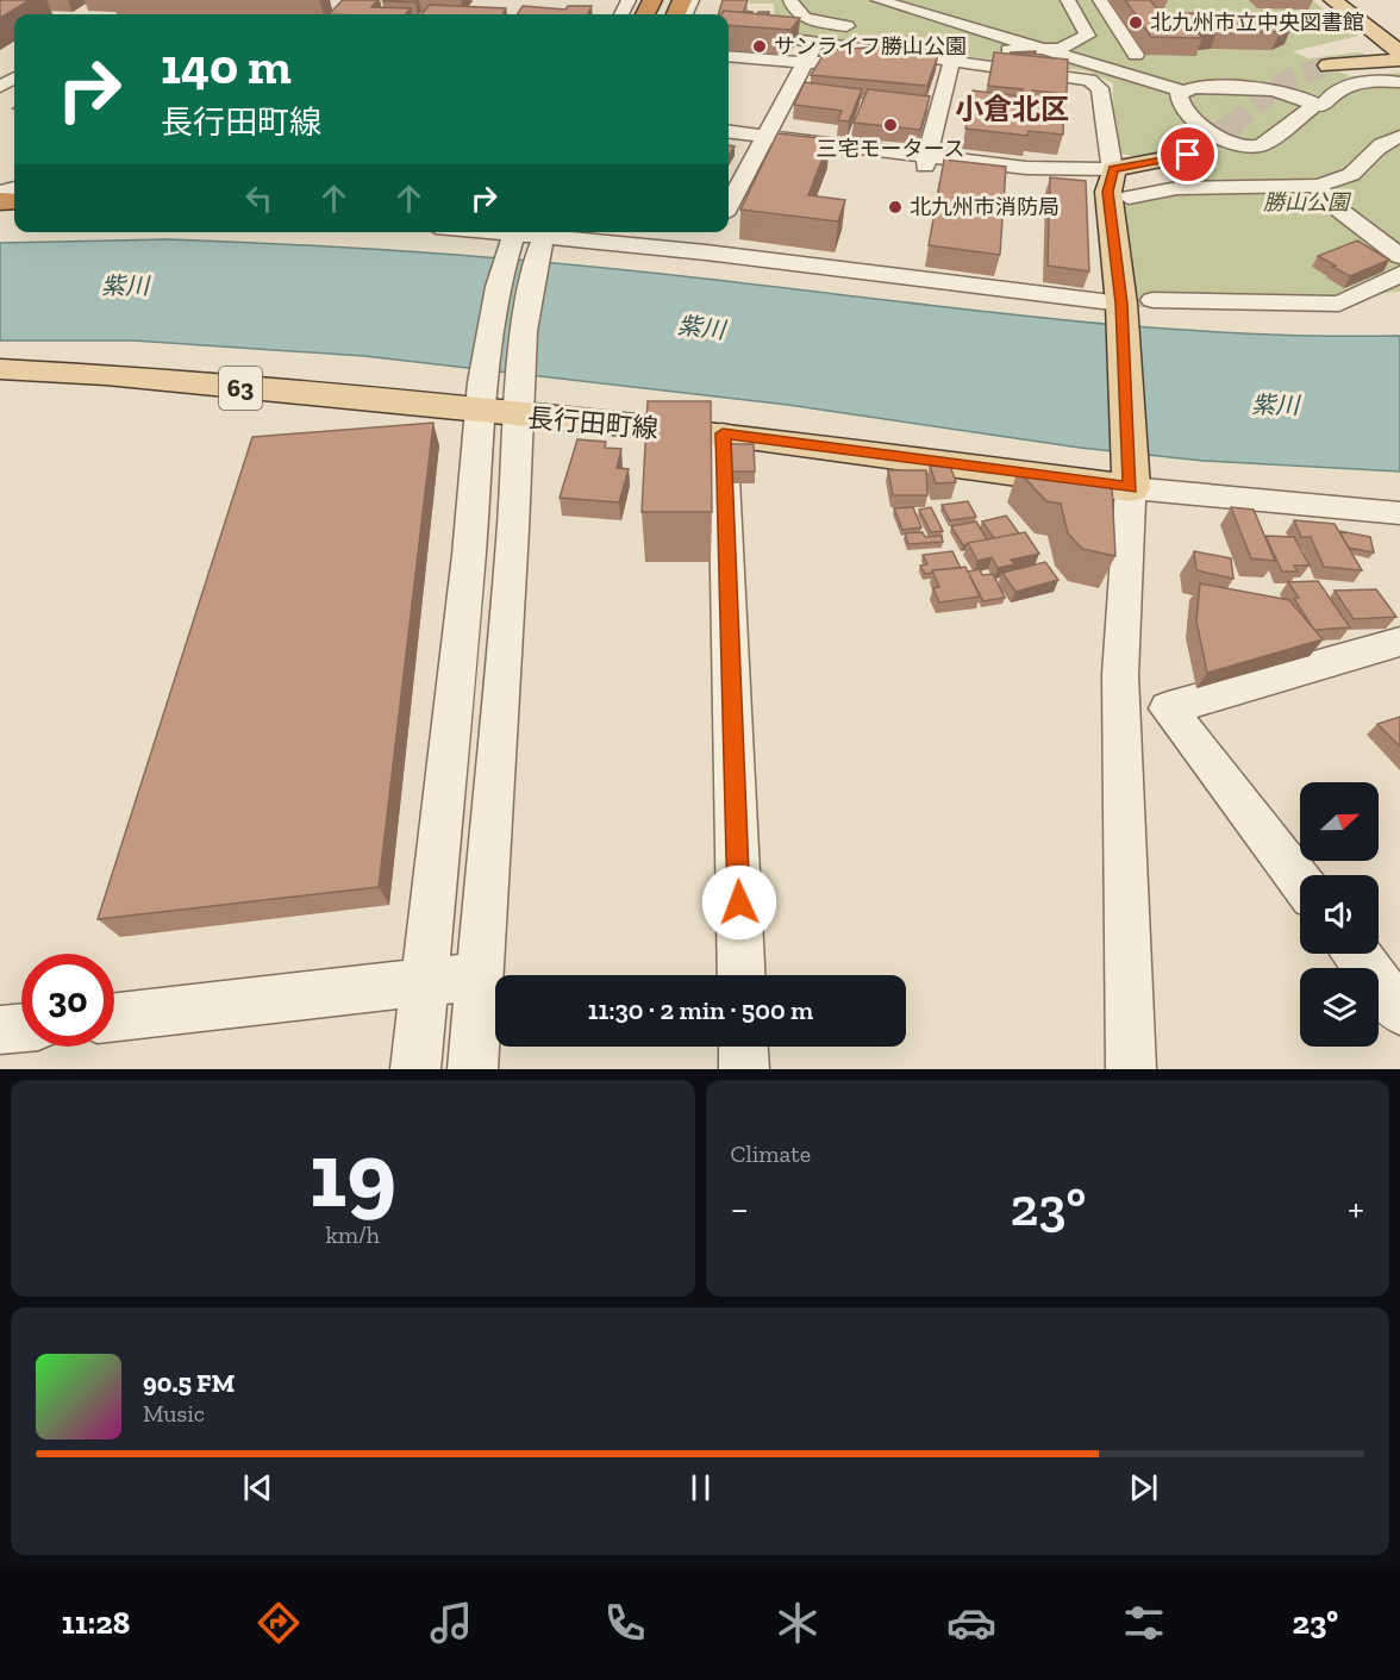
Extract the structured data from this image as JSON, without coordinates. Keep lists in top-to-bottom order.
{
  "streets": {
    "main road": ["63", "長行田町線"]
  },
  "districts": ["小倉北区"],
  "water": ["紫川"],
  "parks": ["勝山公園"],
  "places": [
    "北九州市立中央図書館",
    "サンライフ勝山公園",
    "三宅モータース",
    "北九州市消防局"
  ],
  "north": "right",
  "page": {
    "turn": ["140 m", "長行田町線"],
    "limit": "30",
    "trip": "11:30 · 2 min · 500 m",
    "tile": [
      ["19", "km/h"],
      "Climate"
    ],
    "heat": ["−", "23°", "+"],
    "song": ["90.5 FM", "Music"],
    "tabs": ["11:28", "23°"]
  }
}
